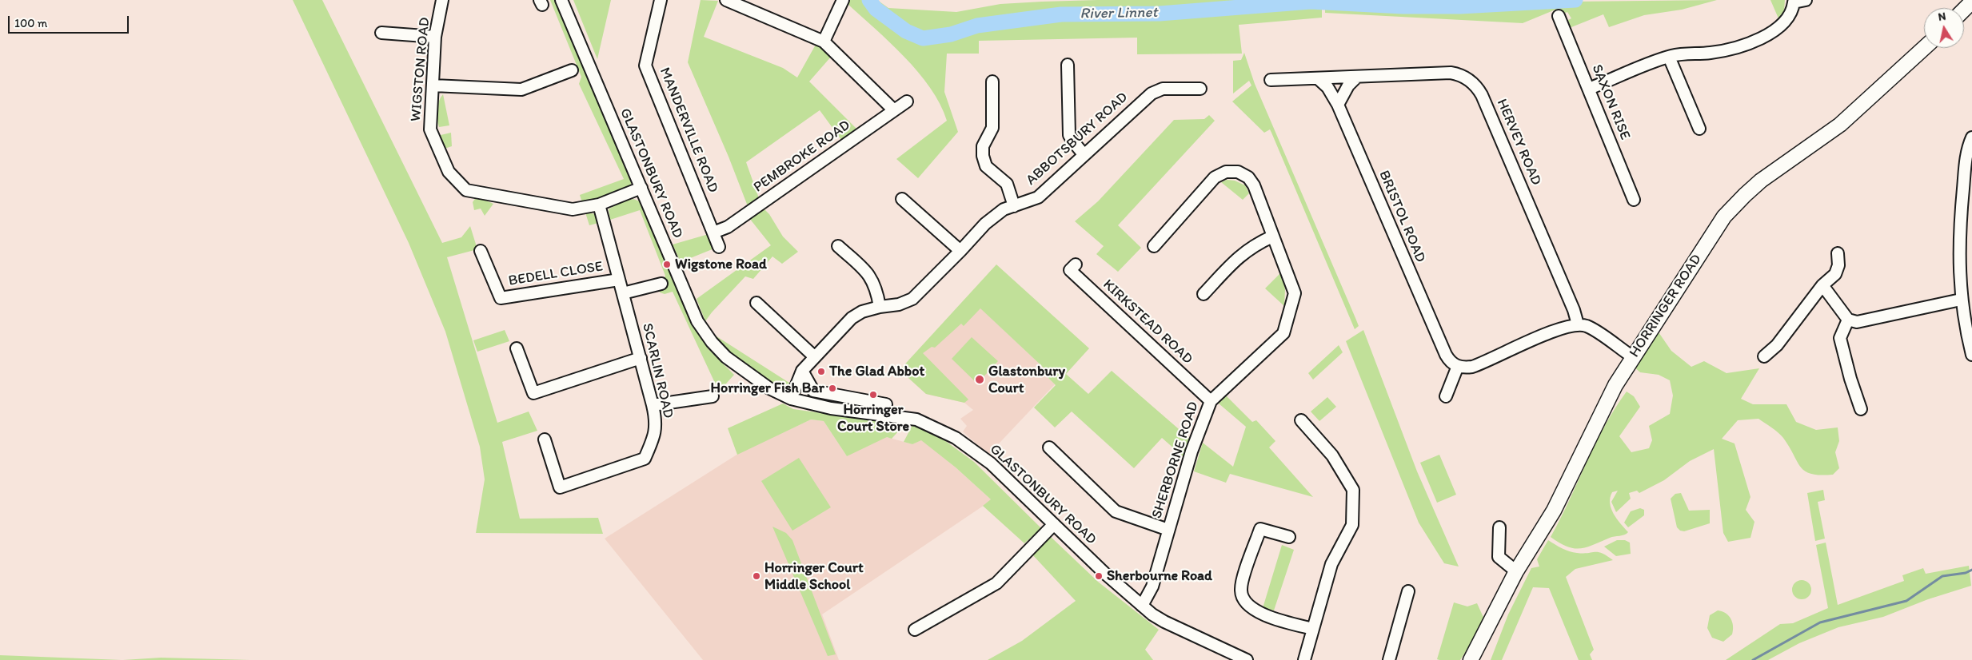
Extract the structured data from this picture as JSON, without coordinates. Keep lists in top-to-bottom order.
{
  "streets": {
    "main road": ["HORRINGER ROAD"],
    "street": [
      "WIGSTON ROAD",
      "SAXON RISE",
      "MANDERVILLE ROAD",
      "ABBOTSBURY ROAD",
      "HERVEY ROAD",
      "PEMBROKE ROAD",
      "GLASTONBURY ROAD",
      "BRISTOL ROAD",
      "BEDELL CLOSE",
      "KIRKSTEAD ROAD",
      "SCARLIN ROAD",
      "SHERBORNE ROAD"
    ]
  },
  "crossings": [
    ["WIGSTON ROAD", "GLASTONBURY ROAD"],
    ["WIGSTON ROAD", "SCARLIN ROAD"],
    ["MANDERVILLE ROAD", "PEMBROKE ROAD"],
    ["ABBOTSBURY ROAD", "GLASTONBURY ROAD"],
    ["HERVEY ROAD", "BRISTOL ROAD"],
    ["GLASTONBURY ROAD", "SHERBORNE ROAD"],
    ["BEDELL CLOSE", "SCARLIN ROAD"],
    ["KIRKSTEAD ROAD", "SHERBORNE ROAD"]
  ],
  "water": ["River Linnet"],
  "places": [
    "Wigstone Road",
    "The Glad Abbot",
    "Glastonbury Court",
    "Horringer Fish Bar",
    "Horringer Court Store",
    "Horringer Court Middle School",
    "Sherbourne Road"
  ],
  "scale_bar": "100 m",
  "north": "top"
}
